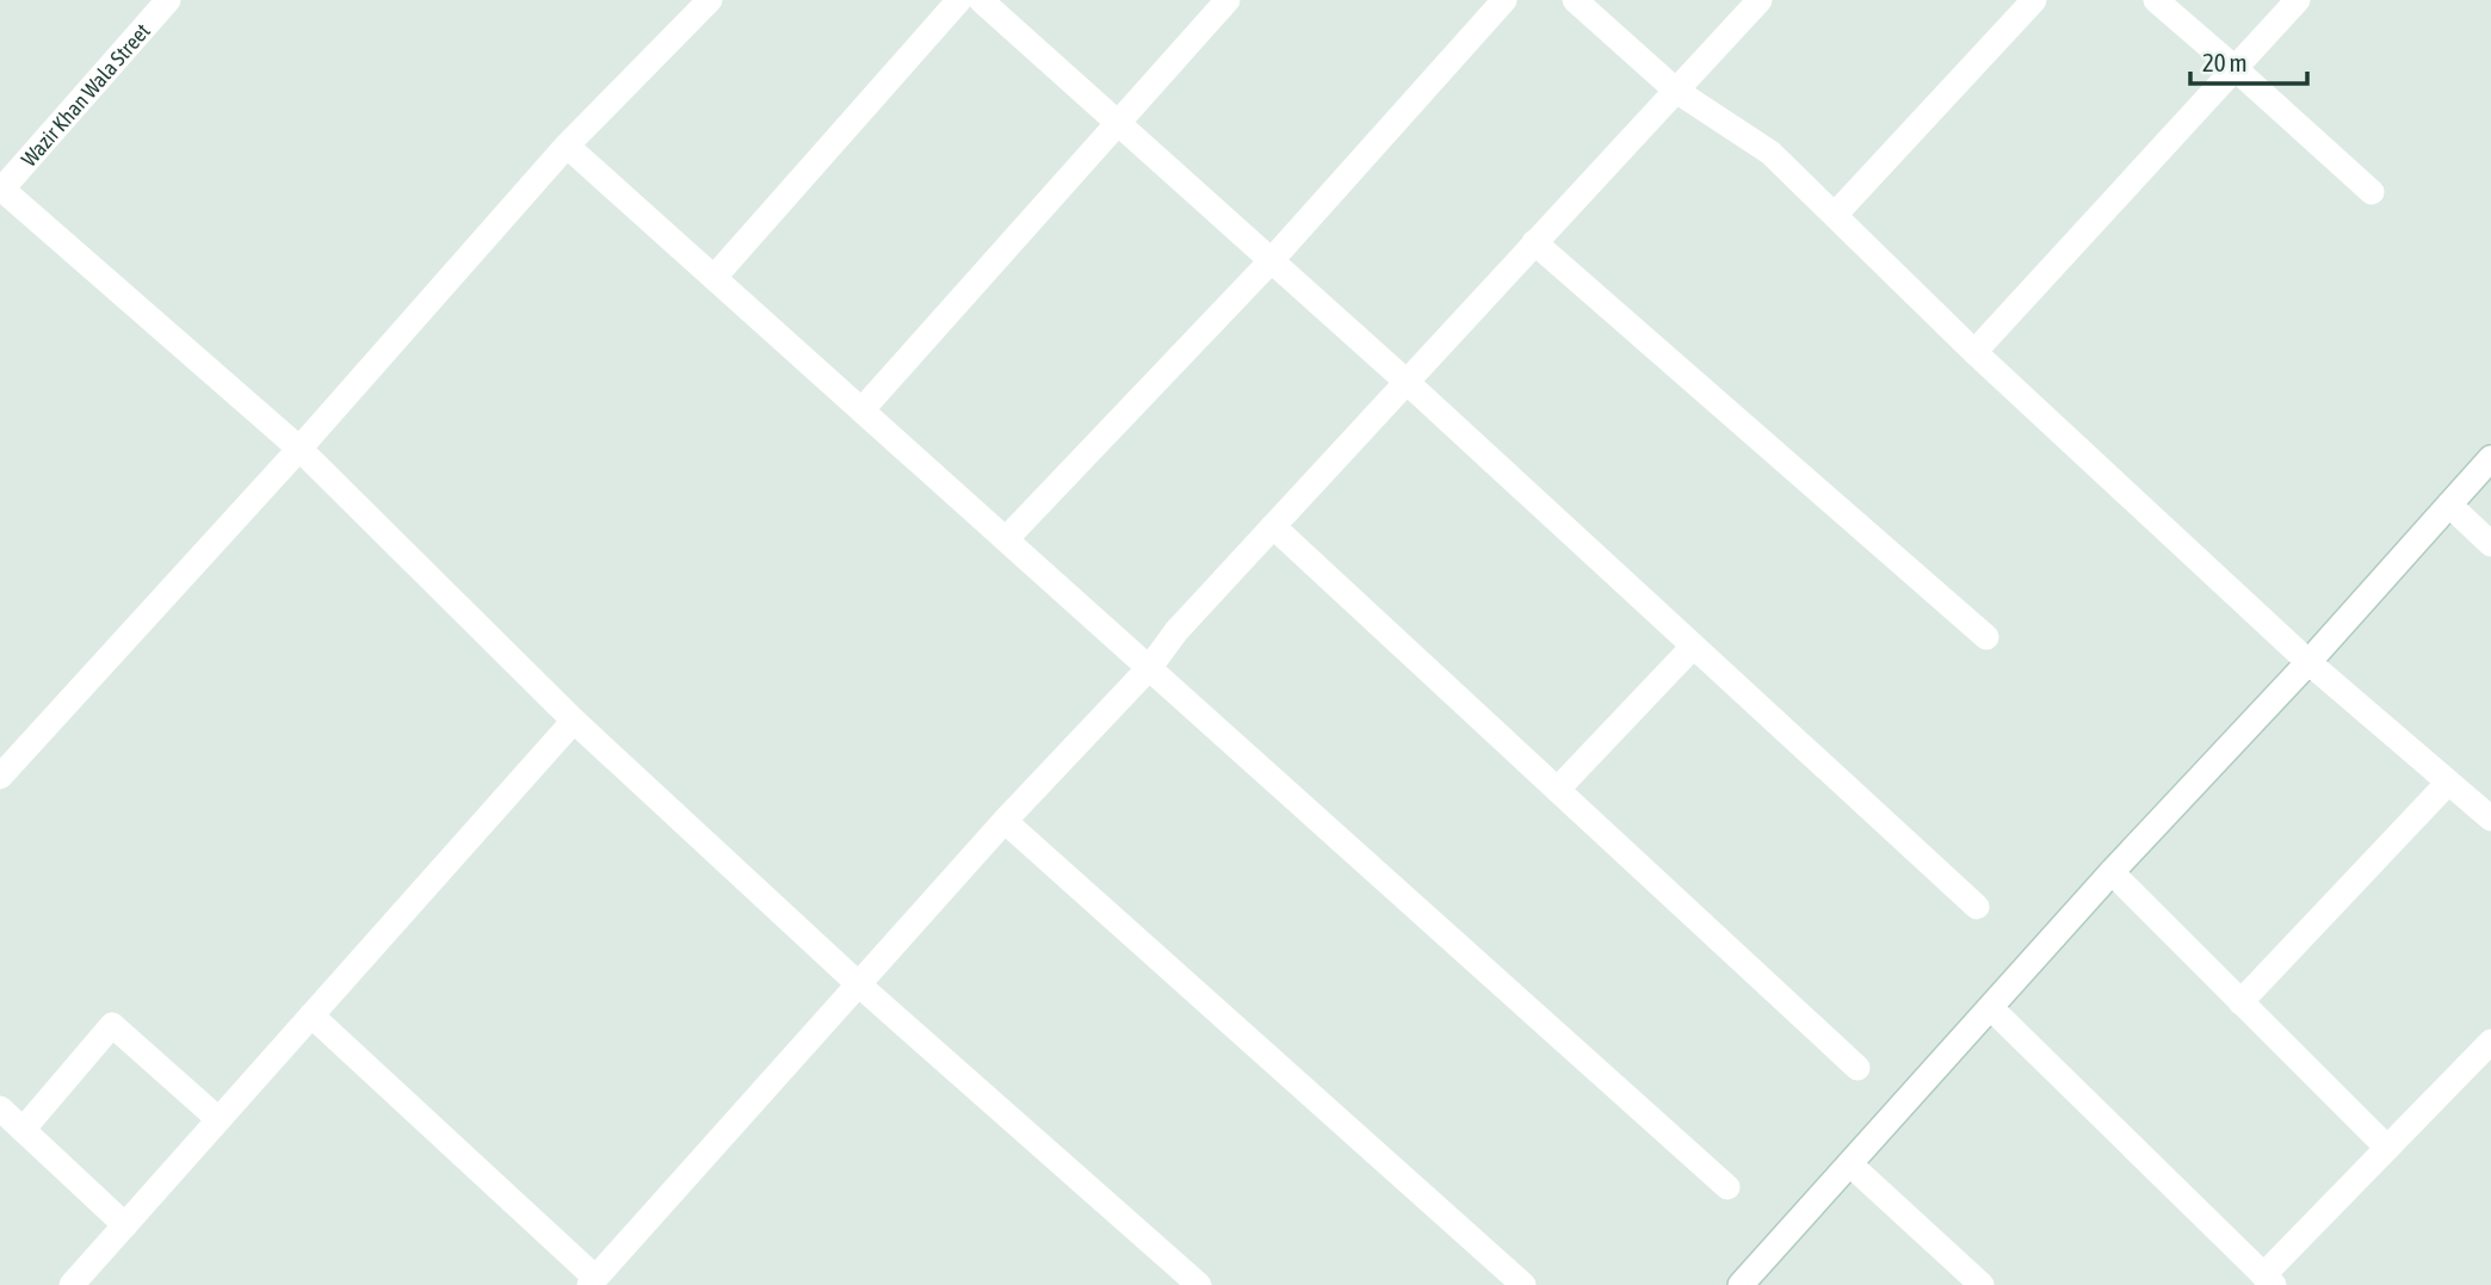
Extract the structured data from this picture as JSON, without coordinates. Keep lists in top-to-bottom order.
{
  "streets": {
    "street": ["Wazir Khan Wala Street"]
  },
  "scale_bar": "20 m"
}
